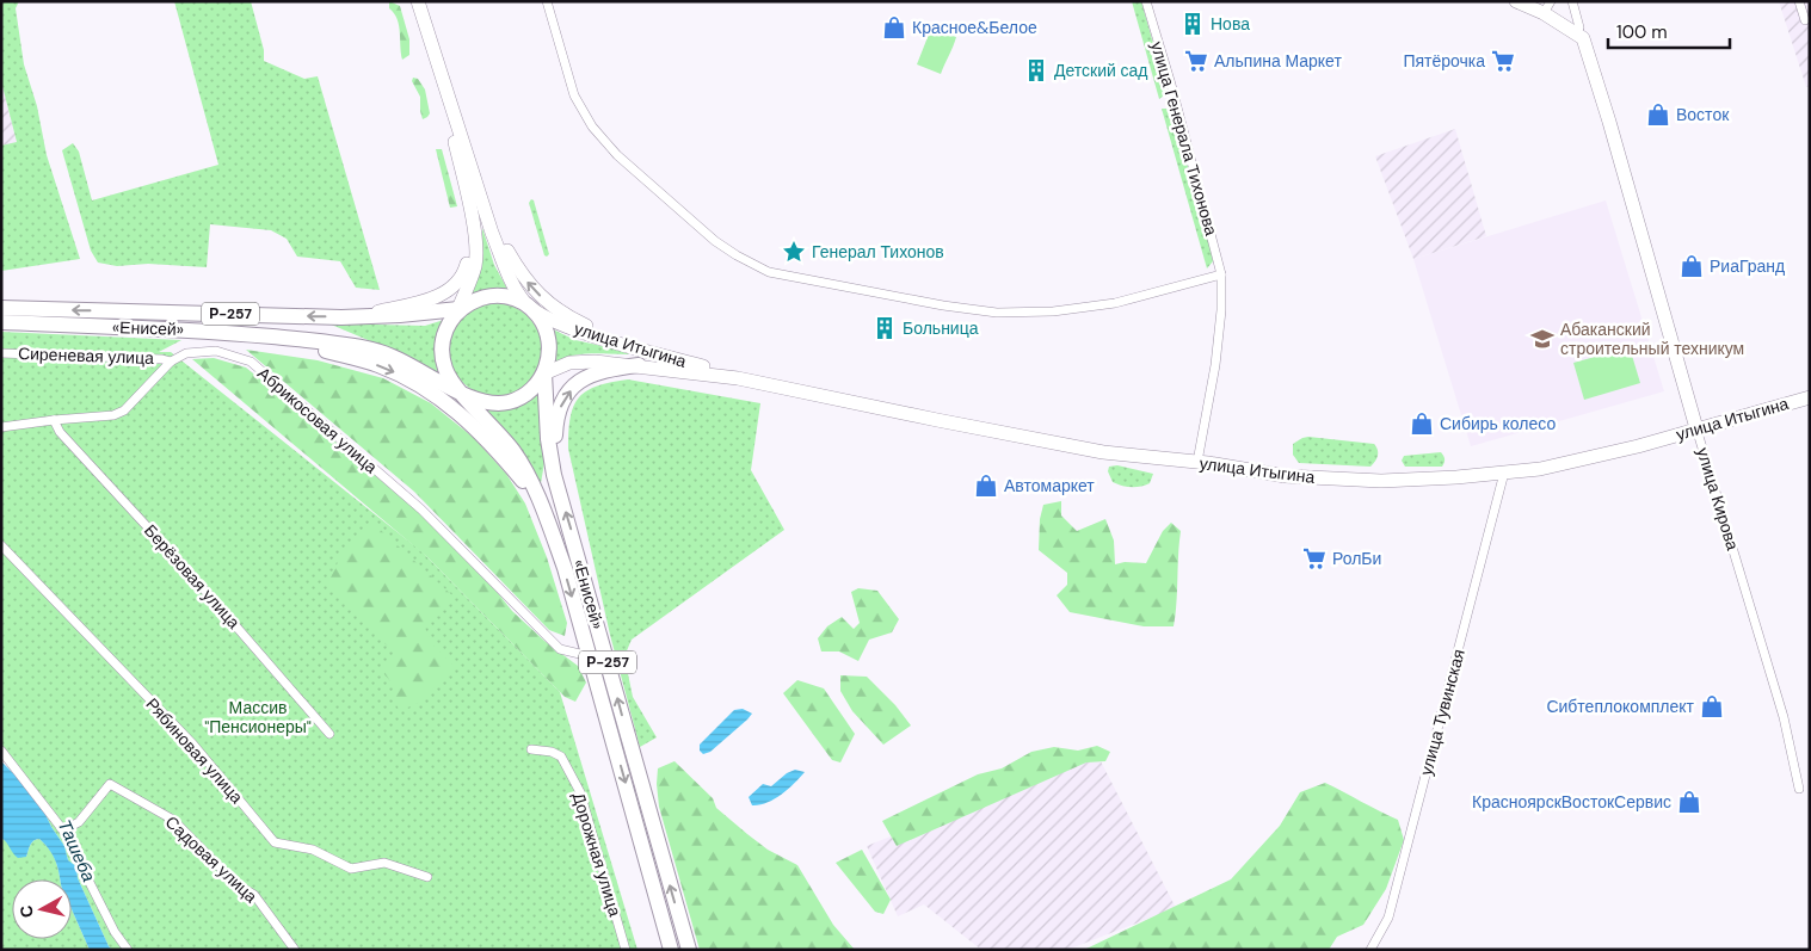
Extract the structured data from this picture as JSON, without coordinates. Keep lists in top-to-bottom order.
{
  "streets": {
    "highway": ["Р-257", "«Енисей»"],
    "main road": ["улица Итыгина", "улица Кирова"],
    "street": [
      "улица Генерала Тихонова",
      "Сиреневая улица",
      "Абрикосовая улица",
      "Берёзовая улица",
      "улица Тувинская",
      "Рябиновая улица",
      "Дорожная улица",
      "Садовая улица"
    ]
  },
  "crossings": [
    ["улица Генерала Тихонова", "улица Итыгина"],
    ["Р-257", "«Енисей»"],
    ["Р-257", "улица Итыгина"],
    ["«Енисей»", "улица Итыгина"],
    ["«Енисей»", "Абрикосовая улица"],
    ["улица Итыгина", "улица Кирова"],
    ["улица Итыгина", "улица Тувинская"],
    ["Сиреневая улица", "Абрикосовая улица"],
    ["Абрикосовая улица", "Берёзовая улица"]
  ],
  "water": ["Ташеба"],
  "parks": ["Массив \"Пенсионеры\""],
  "places": {
    "building": ["Нова", "Детский сад", "Больница"],
    "shop": [
      "Красное&Белое",
      "Восток",
      "РиаГранд",
      "Сибирь колесо",
      "Автомаркет",
      "Сибтеплокомплект",
      "КрасноярскВостокСервис"
    ],
    "supermarket": ["Альпина Маркет", "Пятёрочка", "РолБи"],
    "place": ["Генерал Тихонов"],
    "school or university": ["Абаканский строительный техникум"]
  },
  "scale_bar": "100 m",
  "north": "left"
}
